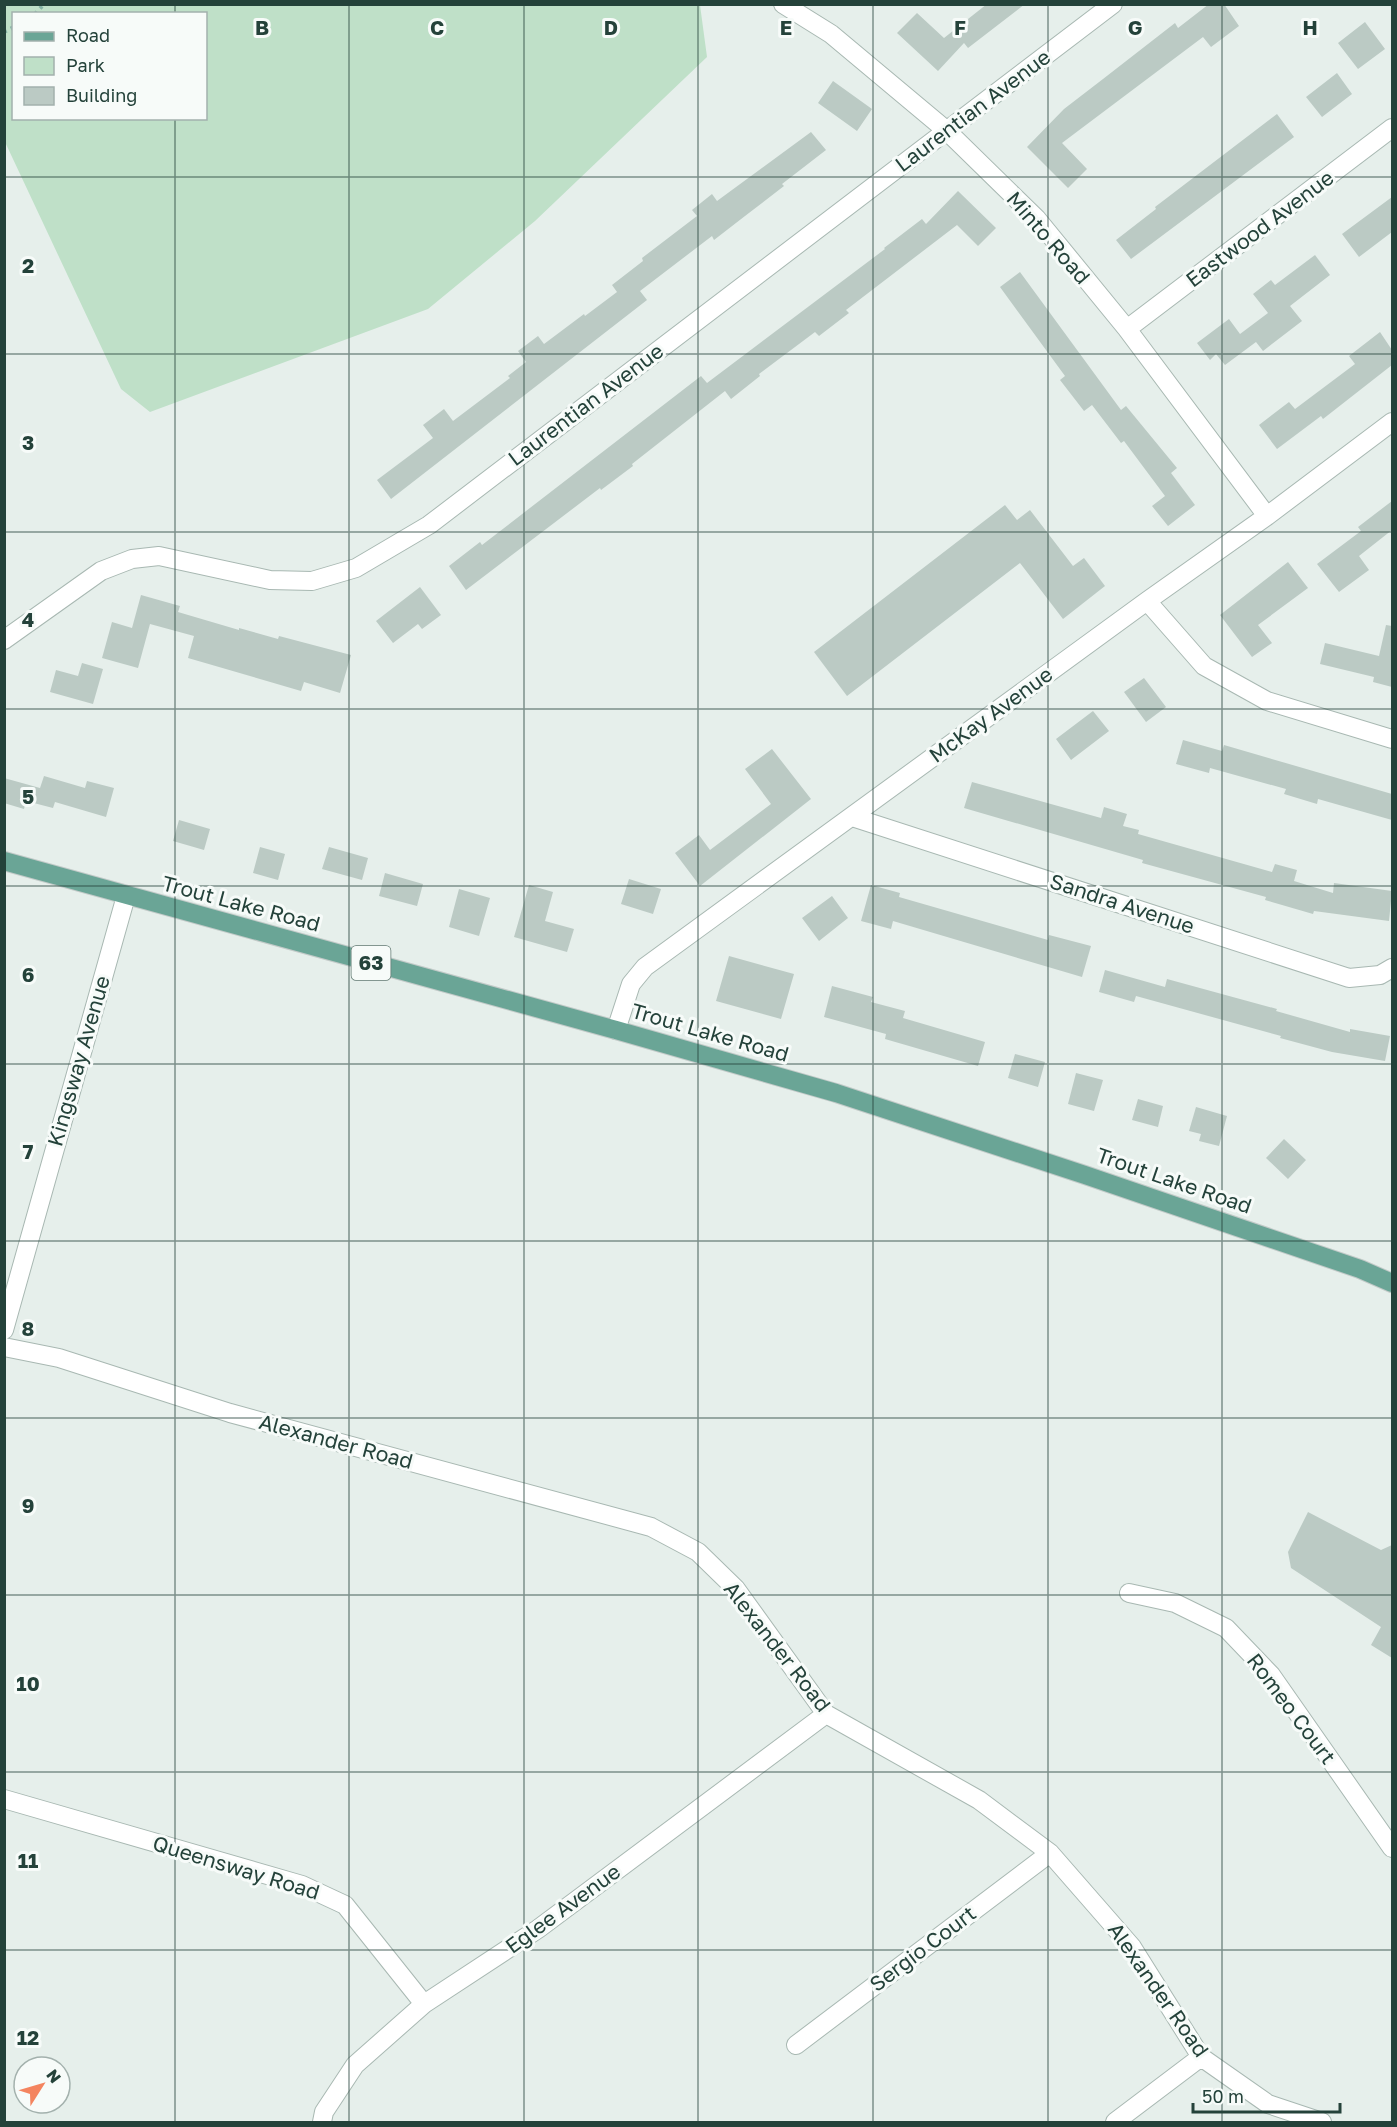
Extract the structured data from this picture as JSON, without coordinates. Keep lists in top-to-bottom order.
{
  "streets": {
    "main road": ["Trout Lake Road", "63"],
    "street": [
      "Laurentian Avenue",
      "Eastwood Avenue",
      "Minto Road",
      "McKay Avenue",
      "Sandra Avenue",
      "Kingsway Avenue",
      "Alexander Road",
      "Romeo Court",
      "Queensway Road",
      "Eglee Avenue",
      "Sergio Court"
    ]
  },
  "crossings": [
    ["Laurentian Avenue", "Minto Road"],
    ["Eastwood Avenue", "Minto Road"],
    ["Minto Road", "McKay Avenue"],
    ["McKay Avenue", "Trout Lake Road"],
    ["McKay Avenue", "Sandra Avenue"],
    ["Trout Lake Road", "Kingsway Avenue"],
    ["Alexander Road", "Eglee Avenue"],
    ["Alexander Road", "Sergio Court"],
    ["Queensway Road", "Eglee Avenue"]
  ],
  "legend": ["Road", "Park", "Building"],
  "scale_bar": "50 m",
  "north": "top right",
  "grid": {
    "columns": [
      "B",
      "C",
      "D",
      "E",
      "F",
      "G",
      "H"
    ],
    "rows": [
      "2",
      "3",
      "4",
      "5",
      "6",
      "7",
      "8",
      "9",
      "10",
      "11",
      "12"
    ]
  }
}
